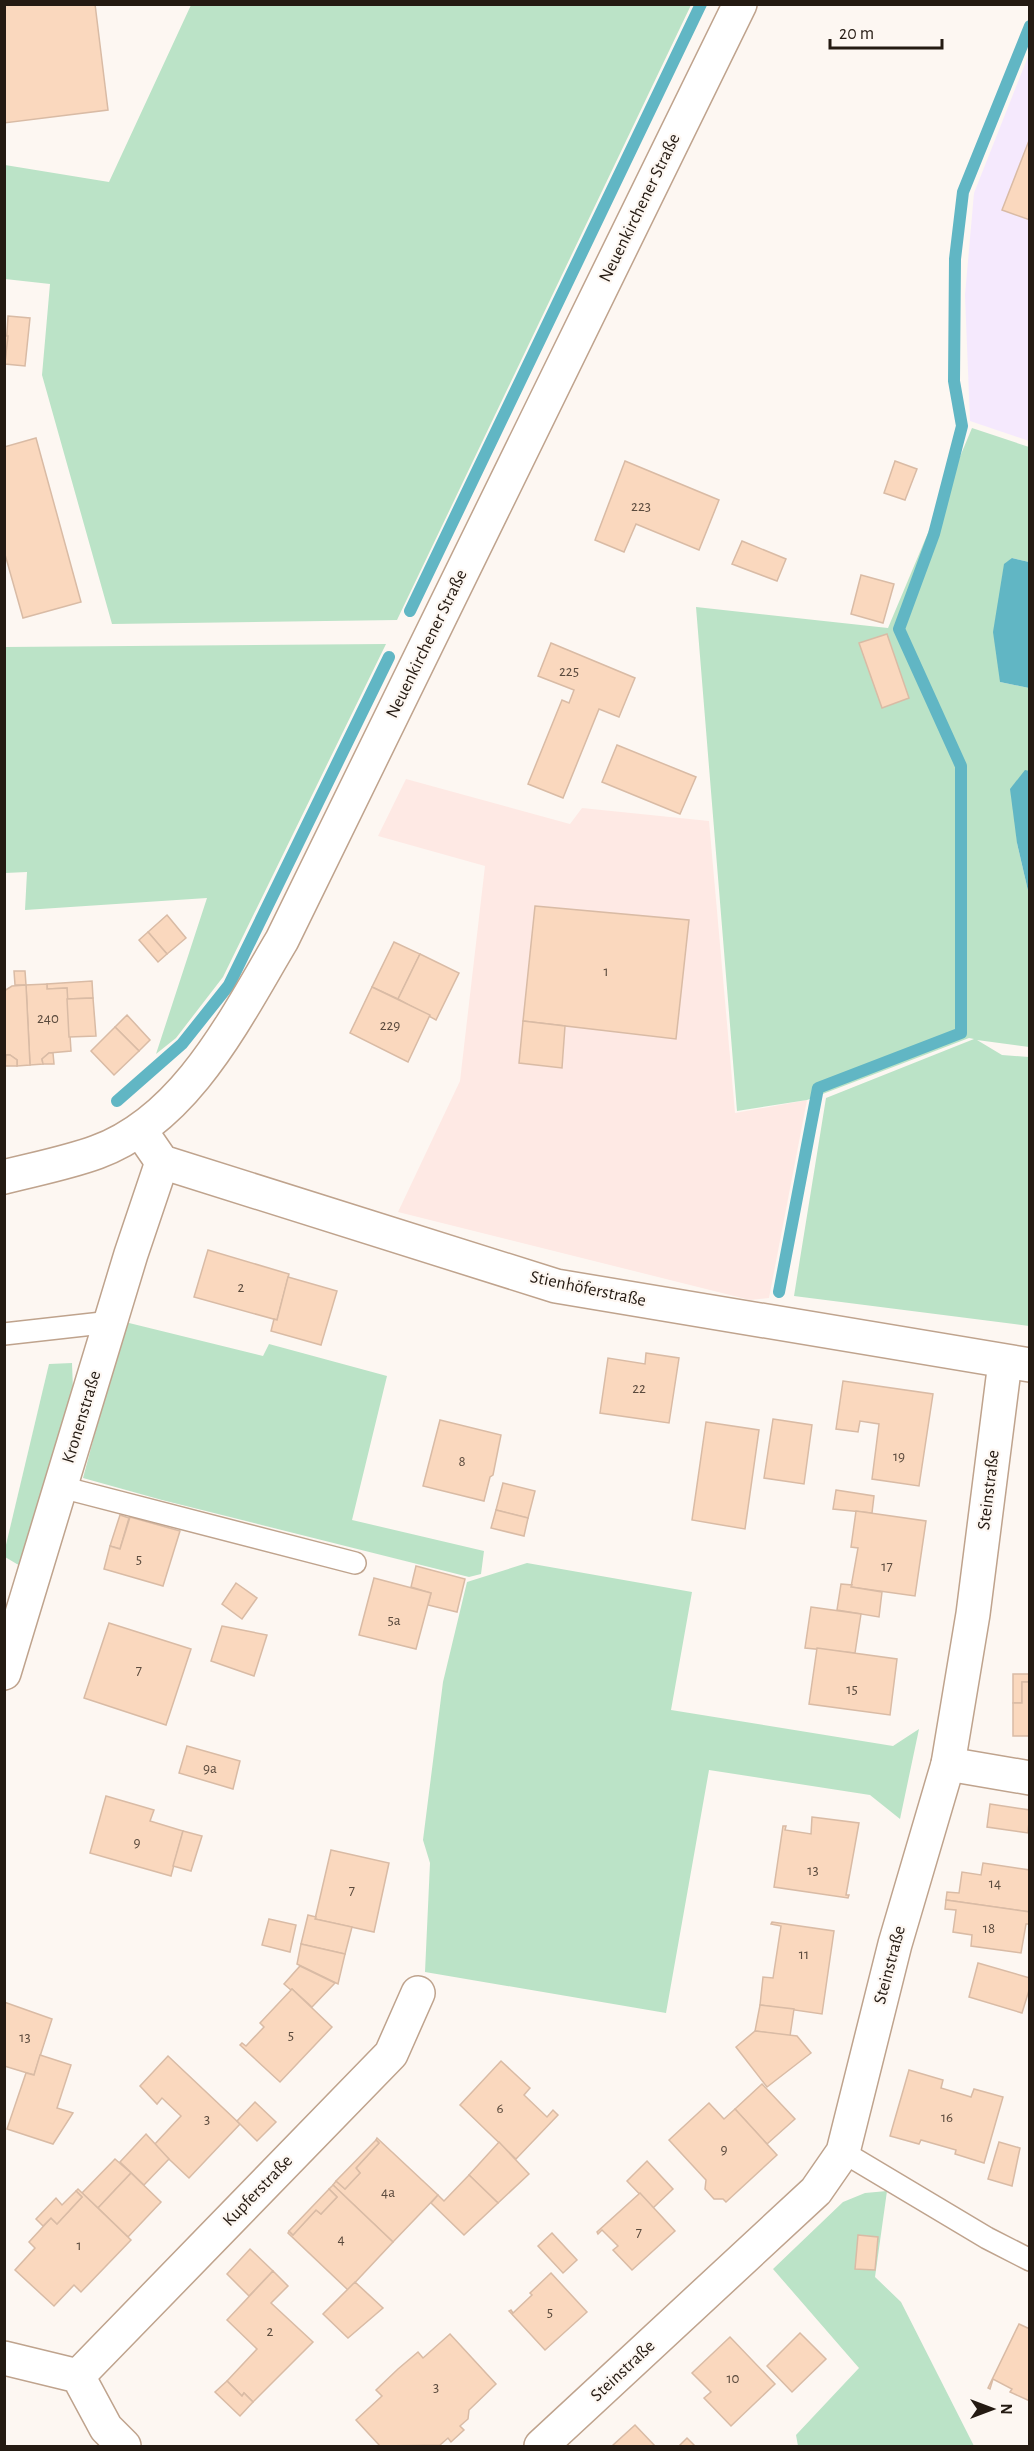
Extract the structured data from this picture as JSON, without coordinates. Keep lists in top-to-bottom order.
{
  "streets": {
    "street": [
      "Neuenkirchener Straße",
      "Stienhöferstraße",
      "Kronenstraße",
      "Steinstraße",
      "Kupferstraße"
    ]
  },
  "crossings": [
    ["Stienhöferstraße", "Kronenstraße"],
    ["Stienhöferstraße", "Steinstraße"]
  ],
  "house_numbers": [
    "223",
    "225",
    "1",
    "240",
    "229",
    "2",
    "22",
    "19",
    "8",
    "5",
    "17",
    "5a",
    "7",
    "15",
    "9a",
    "9",
    "13",
    "14",
    "7",
    "18",
    "11",
    "5",
    "13",
    "6",
    "16",
    "3",
    "9",
    "4a",
    "7",
    "4",
    "1",
    "5",
    "2",
    "10",
    "3"
  ],
  "scale_bar": "20 m",
  "north": "right"
}
